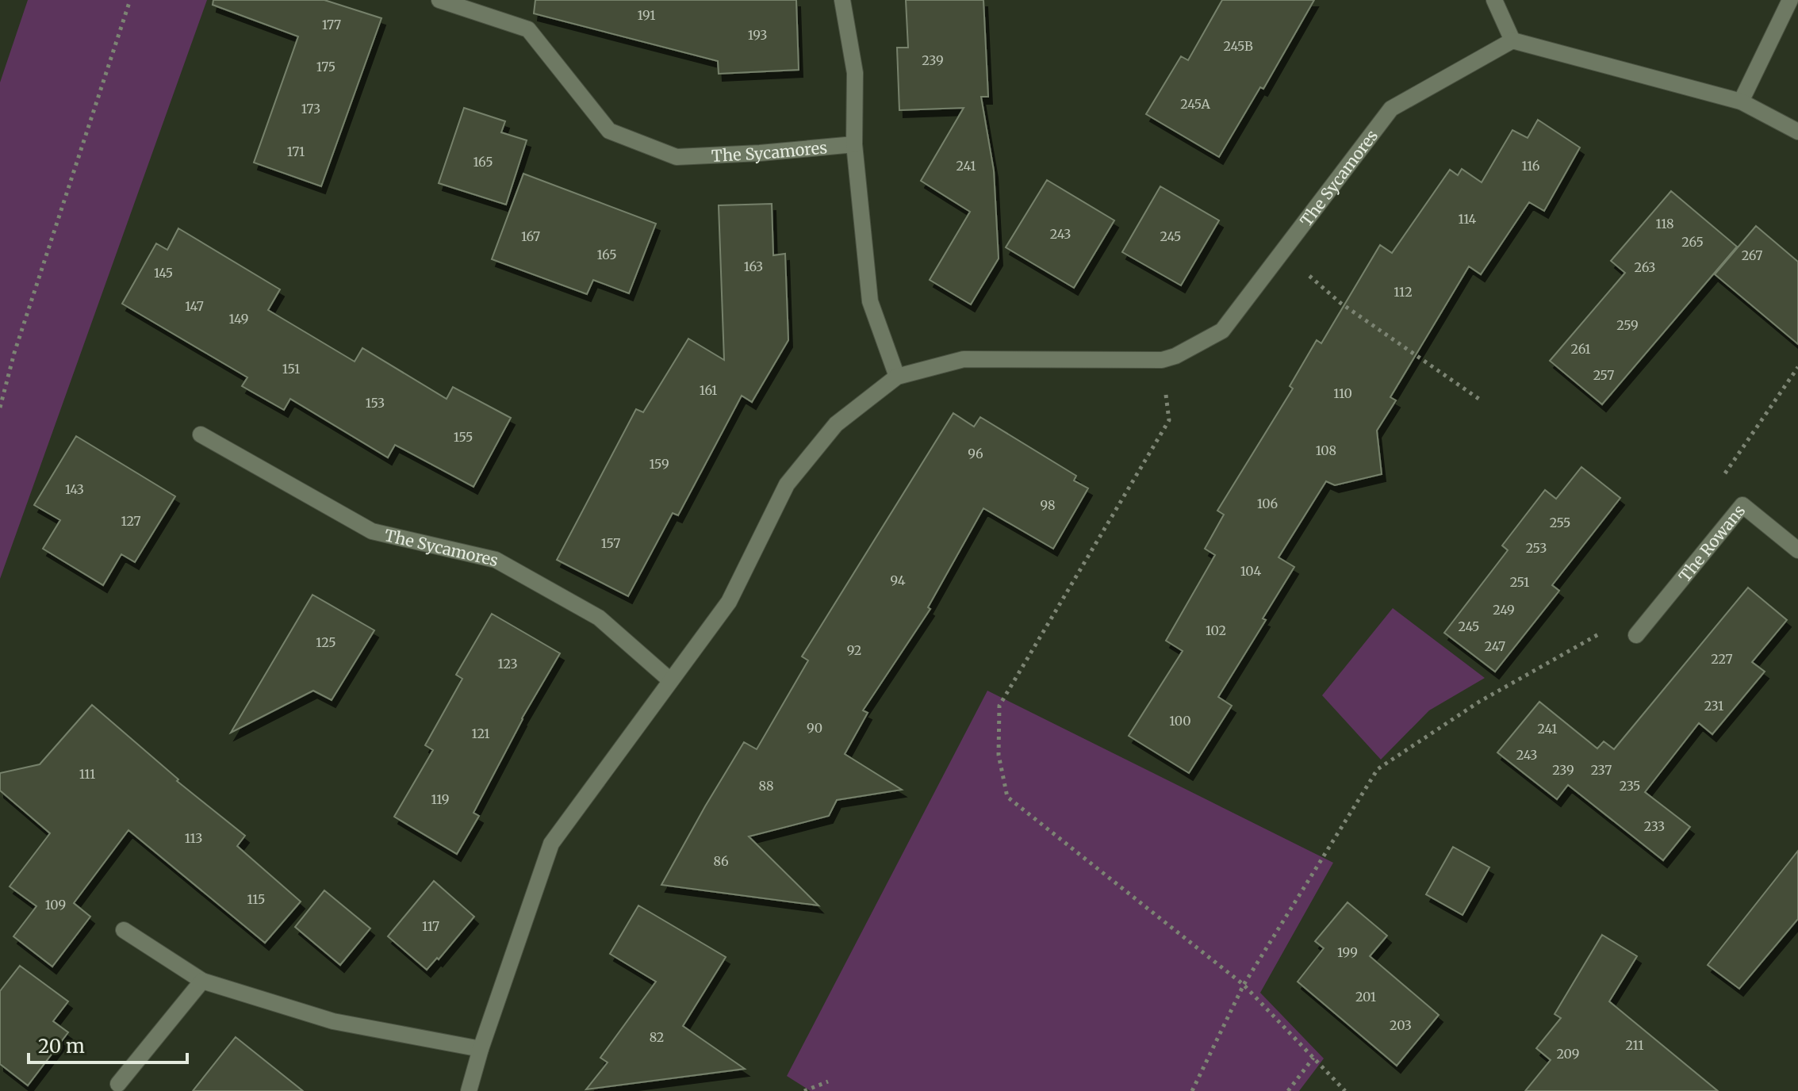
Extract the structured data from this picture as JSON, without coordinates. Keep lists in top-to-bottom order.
{
  "streets": {
    "street": ["The Sycamores", "The Rowans"]
  },
  "house_numbers": [
    "191",
    "177",
    "193",
    "245B",
    "239",
    "175",
    "245A",
    "173",
    "171",
    "165",
    "241",
    "116",
    "114",
    "118",
    "243",
    "167",
    "245",
    "265",
    "165",
    "267",
    "163",
    "263",
    "145",
    "112",
    "147",
    "149",
    "259",
    "261",
    "151",
    "257",
    "161",
    "110",
    "153",
    "155",
    "108",
    "96",
    "159",
    "143",
    "106",
    "98",
    "127",
    "255",
    "157",
    "253",
    "104",
    "94",
    "251",
    "249",
    "245",
    "102",
    "125",
    "247",
    "92",
    "227",
    "123",
    "231",
    "100",
    "90",
    "241",
    "121",
    "243",
    "239",
    "237",
    "111",
    "88",
    "235",
    "119",
    "233",
    "113",
    "86",
    "115",
    "109",
    "117",
    "199",
    "201",
    "203",
    "82",
    "211",
    "209"
  ],
  "scale_bar": "20 m"
}
